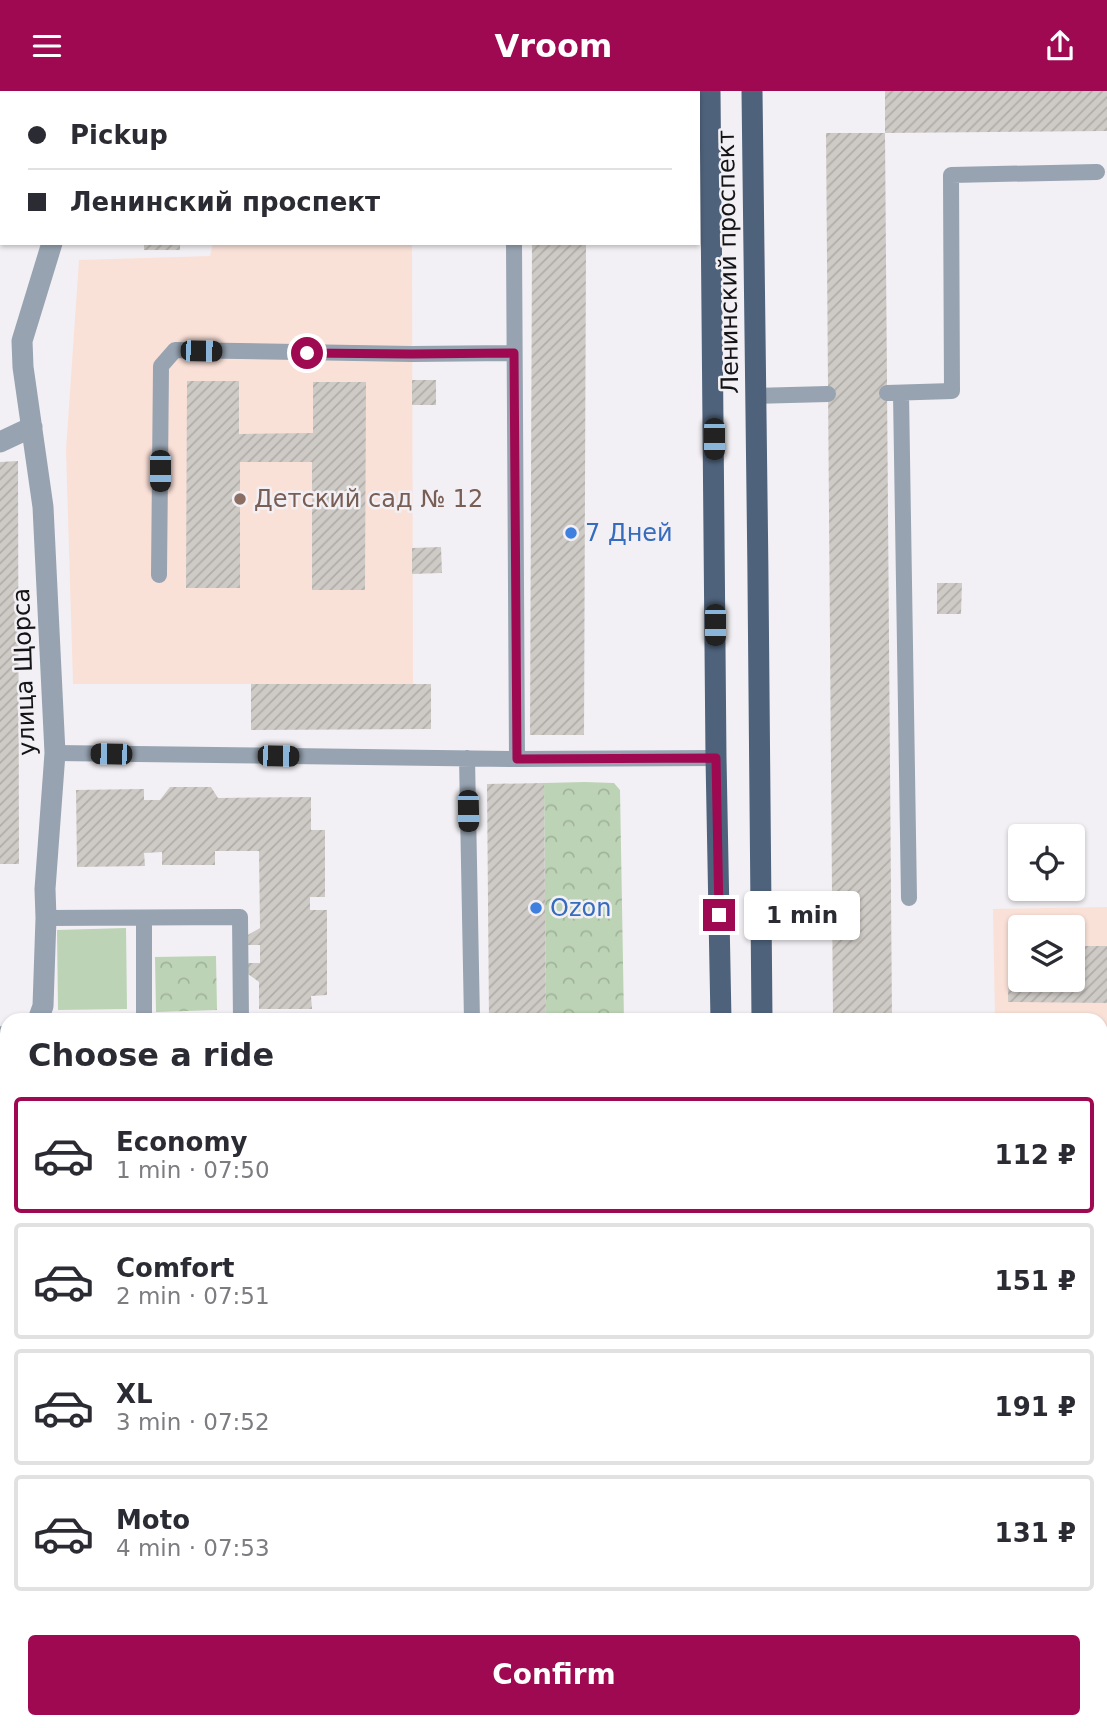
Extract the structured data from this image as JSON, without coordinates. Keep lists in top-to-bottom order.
{
  "streets": {
    "main road": ["Ленинский проспект"],
    "street": ["улица Щорса"]
  },
  "places": ["Детский сад № 12", "7 Дней", "Ozon"],
  "page": {
    "header": "Vroom",
    "banner": ["Pickup", "Ленинский проспект"],
    "bubble": "1 min",
    "heading": "Choose a ride",
    "list": [
      {
        "name": "Economy",
        "note": "1 min · 07:50",
        "value": "112 ₽"
      },
      {
        "name": "Comfort",
        "note": "2 min · 07:51",
        "value": "151 ₽"
      },
      {
        "name": "XL",
        "note": "3 min · 07:52",
        "value": "191 ₽"
      },
      {
        "name": "Moto",
        "note": "4 min · 07:53",
        "value": "131 ₽"
      }
    ],
    "buttons": "Confirm"
  }
}
